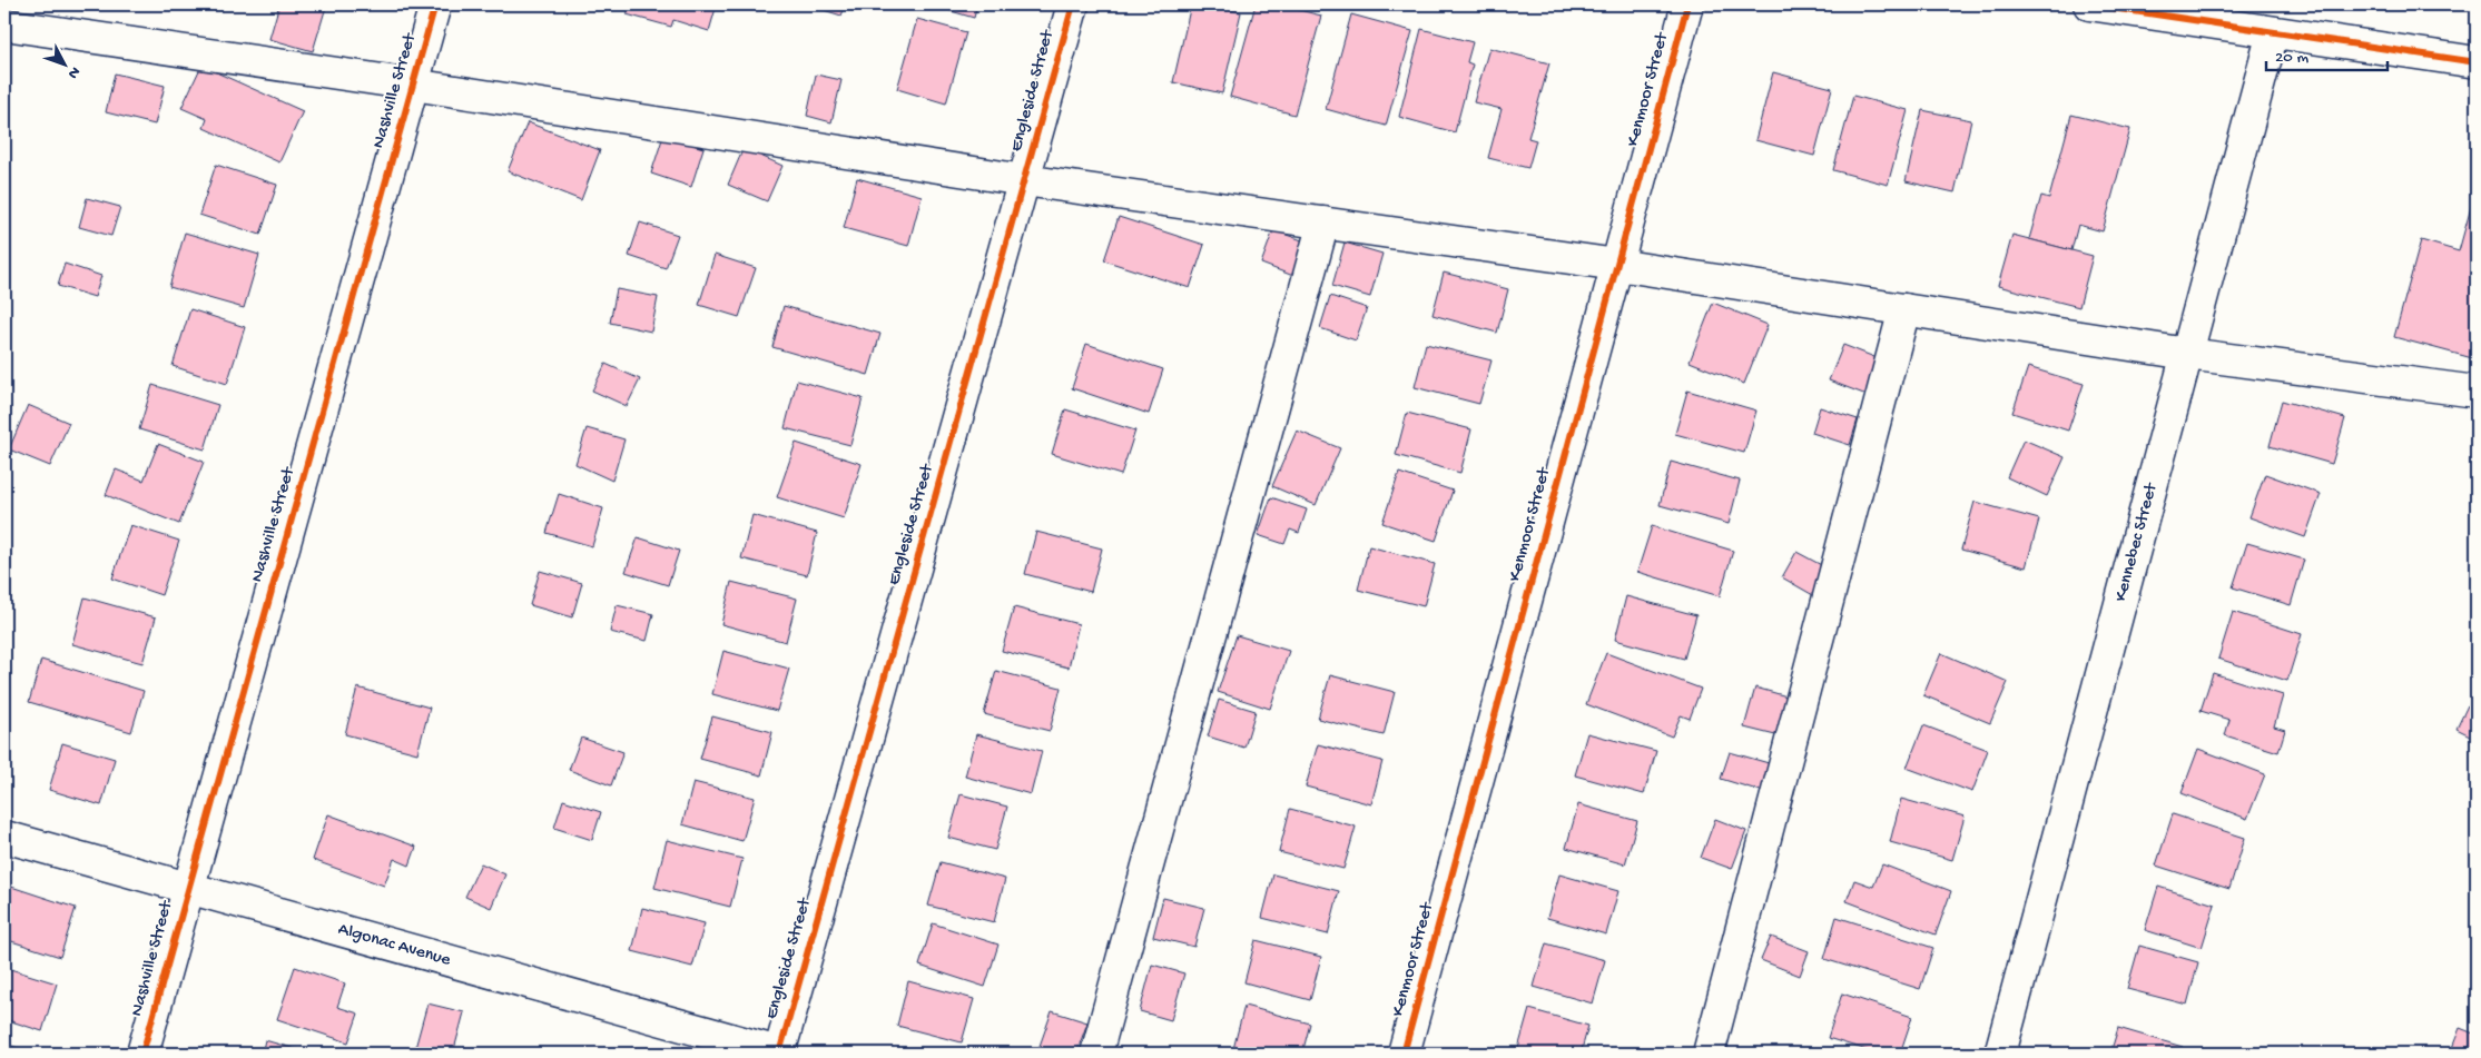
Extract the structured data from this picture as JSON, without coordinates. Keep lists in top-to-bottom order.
{
  "streets": {
    "street": [
      "Kenmoor Street",
      "Nashville Street",
      "Engleside Street",
      "Kennebec Street",
      "Algonac Avenue"
    ]
  },
  "crossings": [
    ["Nashville Street", "Algonac Avenue"],
    ["Engleside Street", "Algonac Avenue"]
  ],
  "scale_bar": "20 m",
  "north": "bottom right"
}
